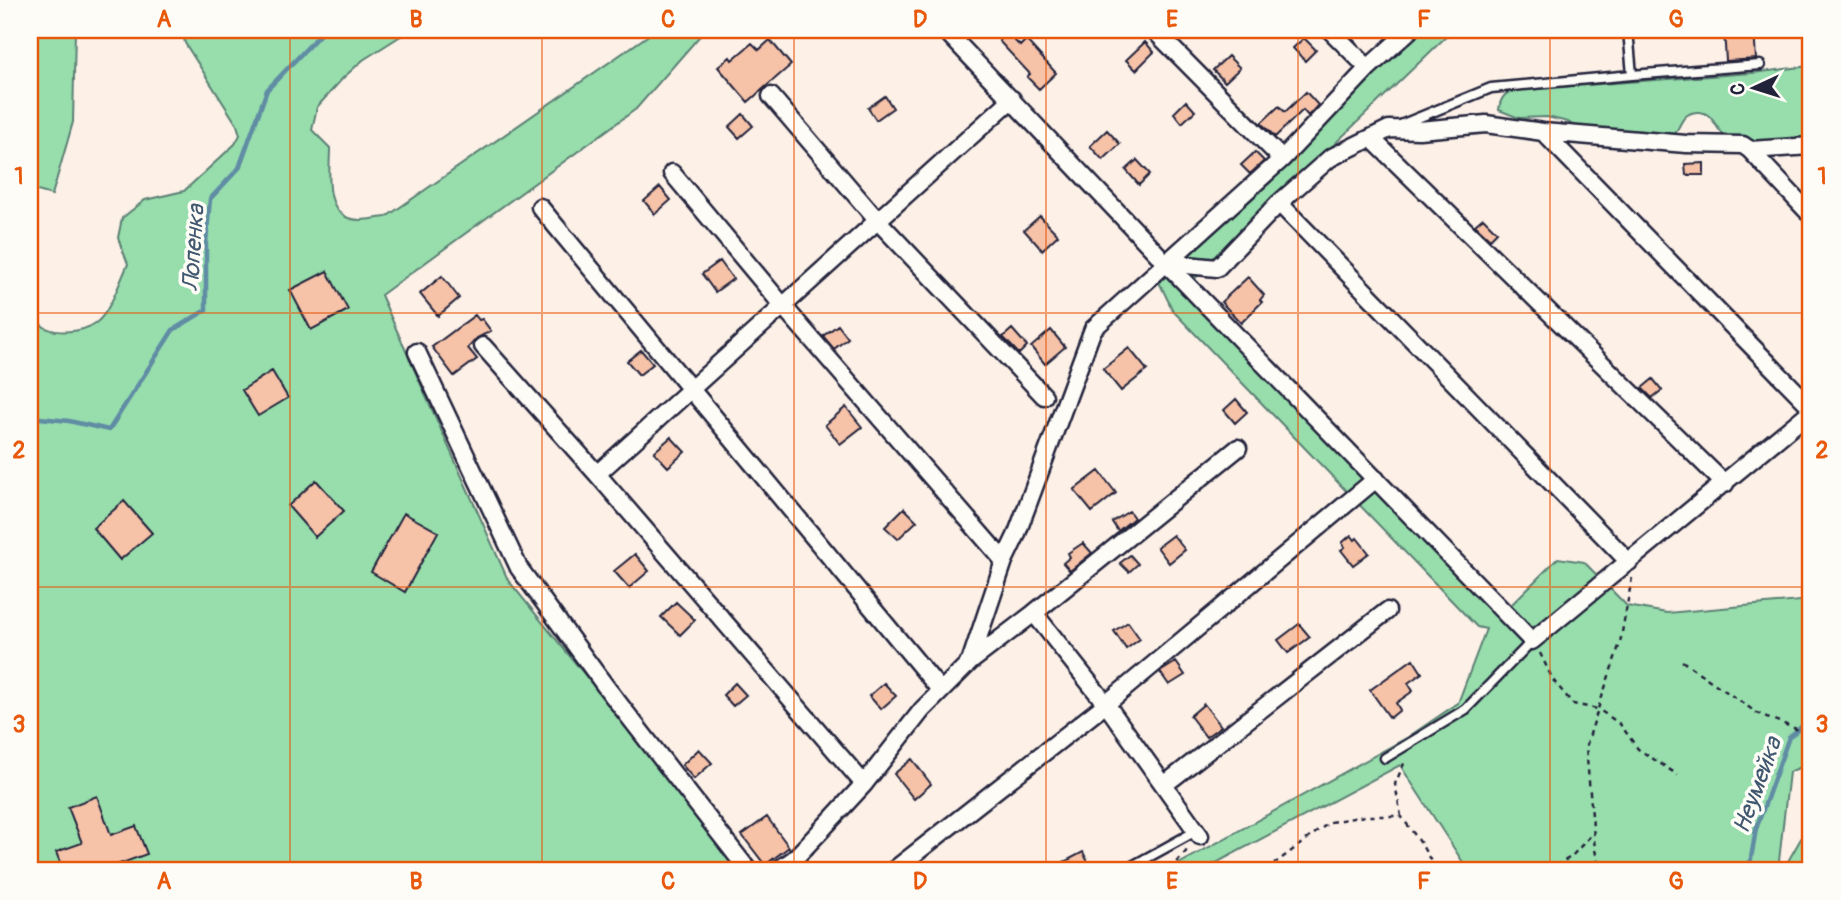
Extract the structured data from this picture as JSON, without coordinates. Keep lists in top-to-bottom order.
{
  "water": ["Лопенка", "Неумейка"],
  "north": "left",
  "grid": {
    "columns": [
      "A",
      "B",
      "C",
      "D",
      "E",
      "F",
      "G"
    ],
    "rows": ["1", "2", "3"]
  }
}
